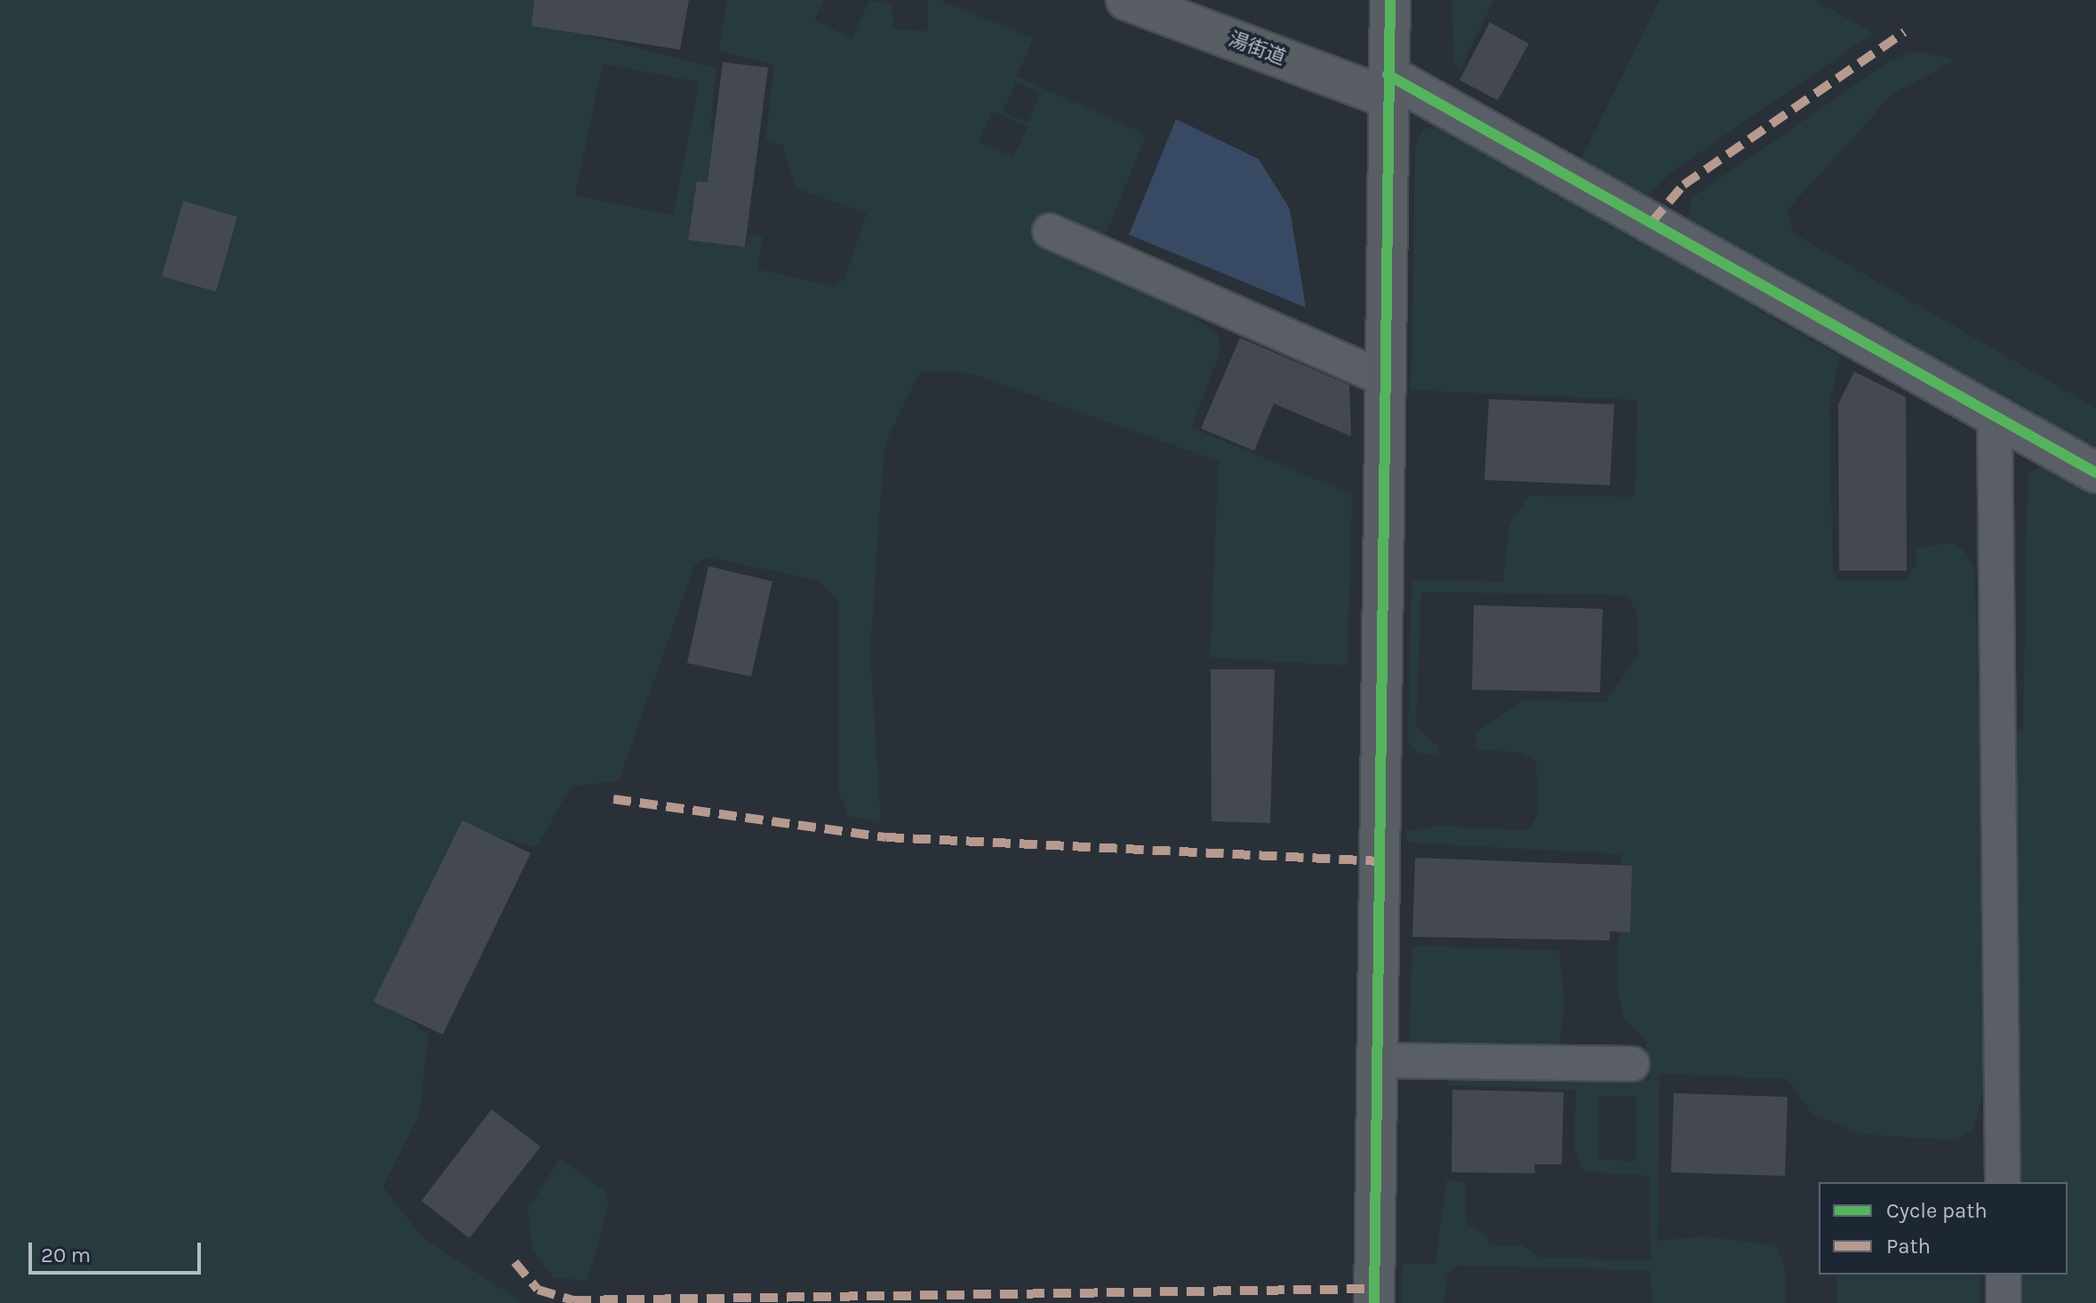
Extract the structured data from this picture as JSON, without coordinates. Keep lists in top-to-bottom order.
{
  "streets": {
    "street": ["湯街道"]
  },
  "legend": ["Cycle path", "Path"],
  "scale_bar": "20 m"
}
